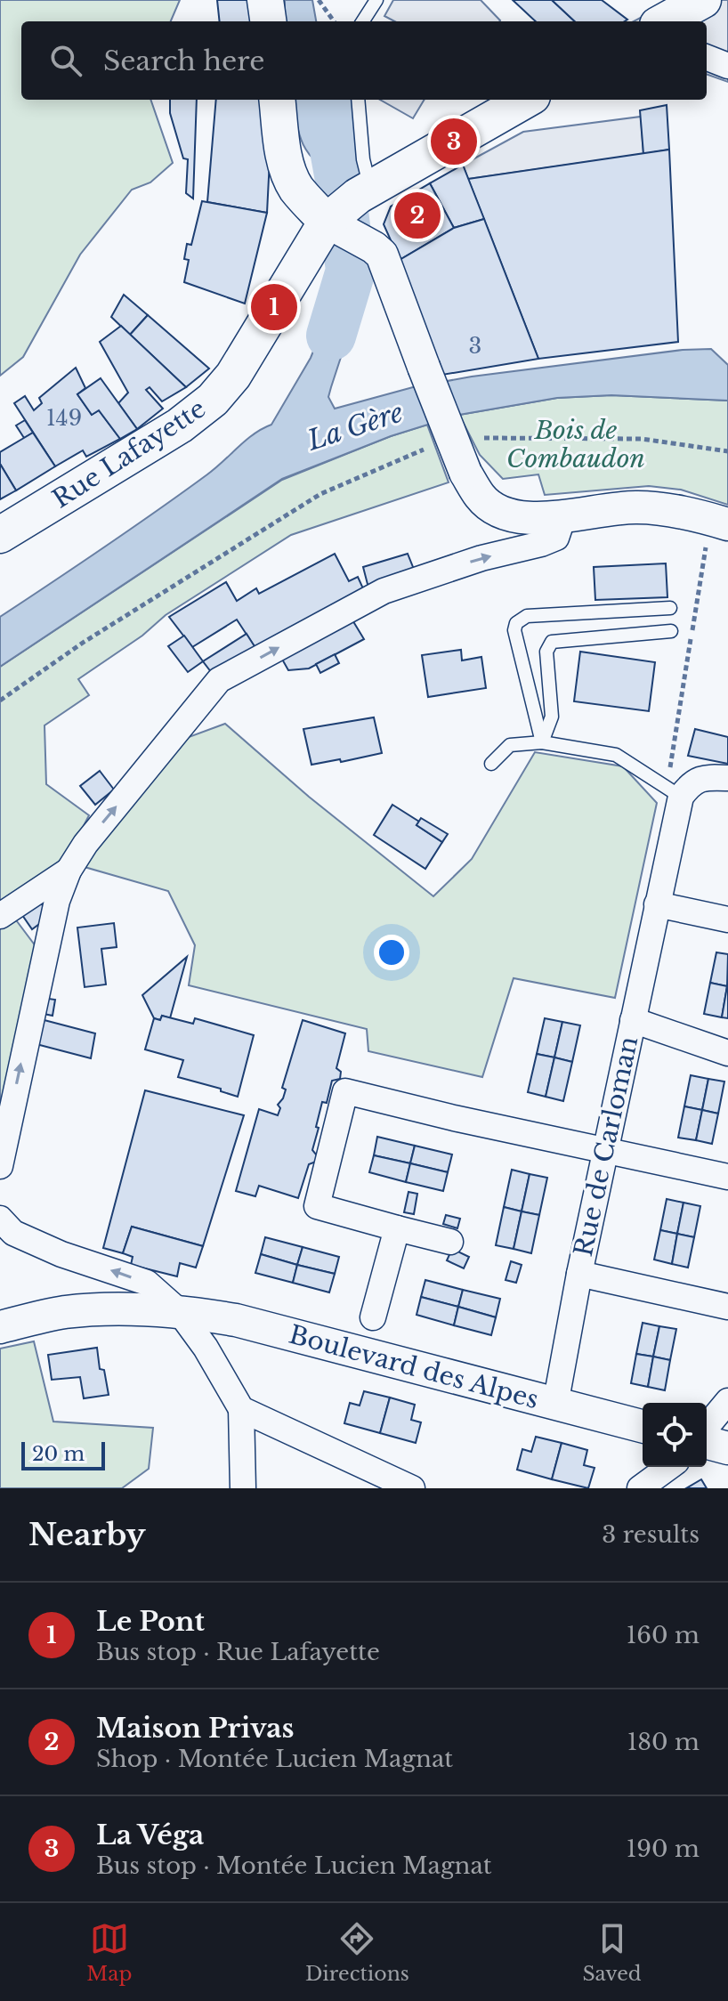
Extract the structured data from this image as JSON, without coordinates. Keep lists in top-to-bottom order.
{
  "streets": {
    "main road": ["Rue Lafayette"],
    "street": ["Rue de Carloman", "Boulevard des Alpes"]
  },
  "crossings": [
    ["Rue de Carloman", "Boulevard des Alpes"]
  ],
  "water": ["La Gère"],
  "parks": ["Bois de Combaudon"],
  "house_numbers": ["3", "149"],
  "scale_bar": "20 m",
  "page": {
    "search": "Search here",
    "pins": ["3", "2", "1"],
    "scale": "20 m",
    "heading": ["Nearby", "3 results"],
    "list": [
      {
        "mark": "1",
        "name": "Le Pont",
        "note": "Bus stop · Rue Lafayette",
        "value": "160 m"
      },
      {
        "mark": "2",
        "name": "Maison Privas",
        "note": "Shop · Montée Lucien Magnat",
        "value": "180 m"
      },
      {
        "mark": "3",
        "name": "La Véga",
        "note": "Bus stop · Montée Lucien Magnat",
        "value": "190 m"
      }
    ],
    "nav": ["Map", "Directions", "Saved"]
  }
}
